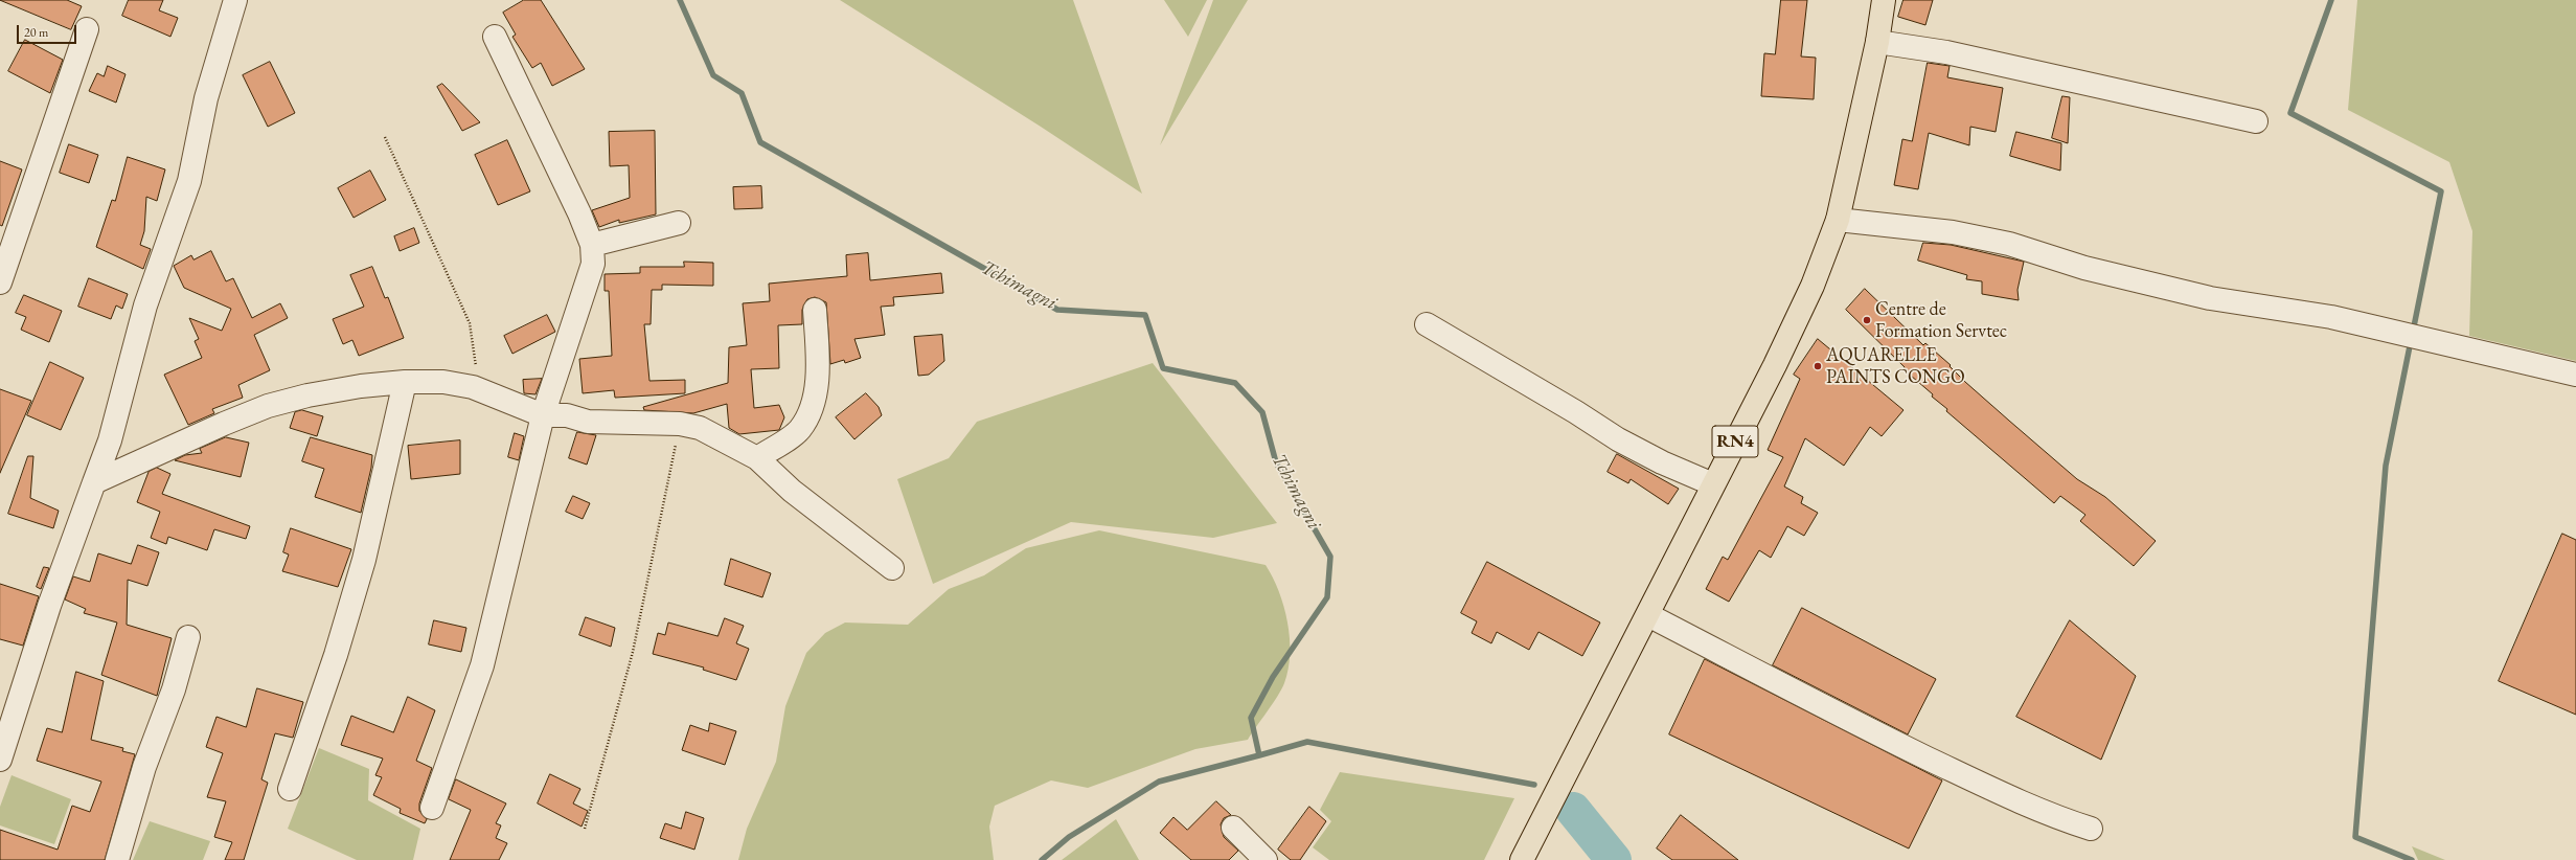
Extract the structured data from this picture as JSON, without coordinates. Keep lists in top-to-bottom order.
{
  "streets": {
    "highway": ["RN4"]
  },
  "water": ["Tchimagni"],
  "places": ["Centre de Formation Servtec", "AQUARELLE PAINTS CONGO"],
  "scale_bar": "20 m"
}
